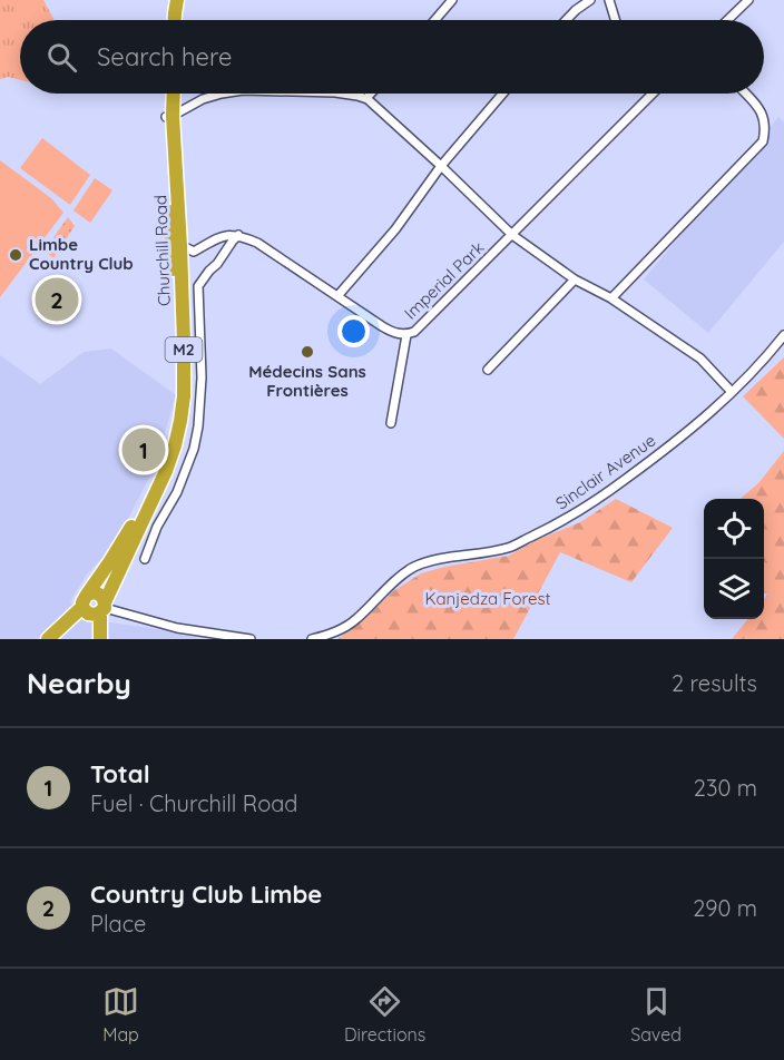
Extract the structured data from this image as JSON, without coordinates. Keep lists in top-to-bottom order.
{
  "streets": {
    "highway": ["Churchill Road", "M2"],
    "street": ["Imperial Park", "Sinclair Avenue"]
  },
  "crossings": [
    ["Churchill Road", "M2"]
  ],
  "parks": ["Kanjedza Forest"],
  "places": ["Limbe Country Club", "Médecins Sans Frontières"],
  "page": {
    "search": "Search here",
    "pins": ["2", "1"],
    "heading": ["Nearby", "2 results"],
    "list": [
      {
        "mark": "1",
        "name": "Total",
        "note": "Fuel · Churchill Road",
        "value": "230 m"
      },
      {
        "mark": "2",
        "name": "Country Club Limbe",
        "note": "Place",
        "value": "290 m"
      }
    ],
    "nav": ["Map", "Directions", "Saved"]
  }
}
